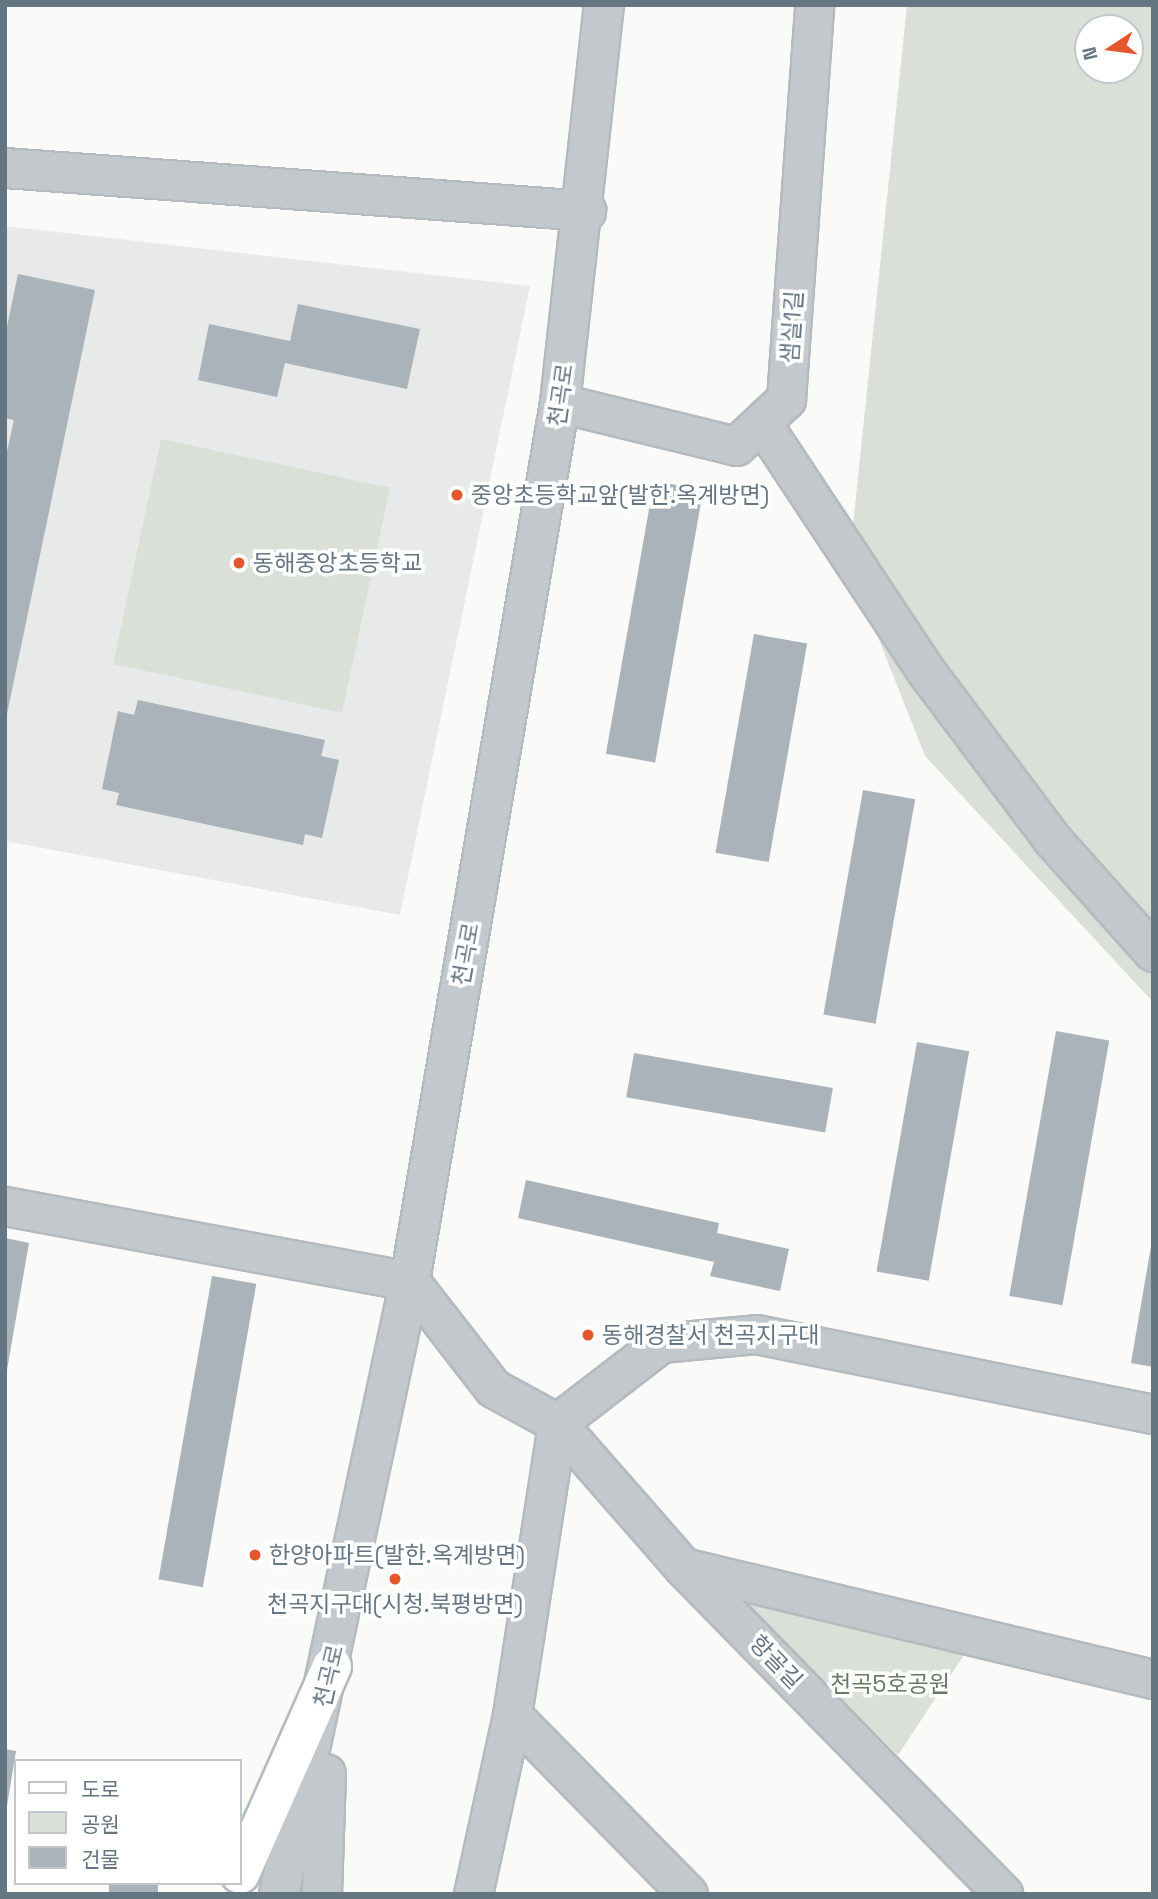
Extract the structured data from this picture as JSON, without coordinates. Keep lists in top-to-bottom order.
{
  "streets": {
    "street": ["샘실1길", "천곡로", "항골길"]
  },
  "crossings": [
    ["샘실1길", "천곡로"]
  ],
  "parks": ["천곡5호공원"],
  "places": [
    "중앙초등학교앞(발한.옥계방면)",
    "동해중앙초등학교",
    "동해경찰서 천곡지구대",
    "한양아파트(발한.옥계방면)",
    "천곡지구대(시청.북평방면)"
  ],
  "legend": ["도로", "공원", "건물"],
  "north": "left"
}
